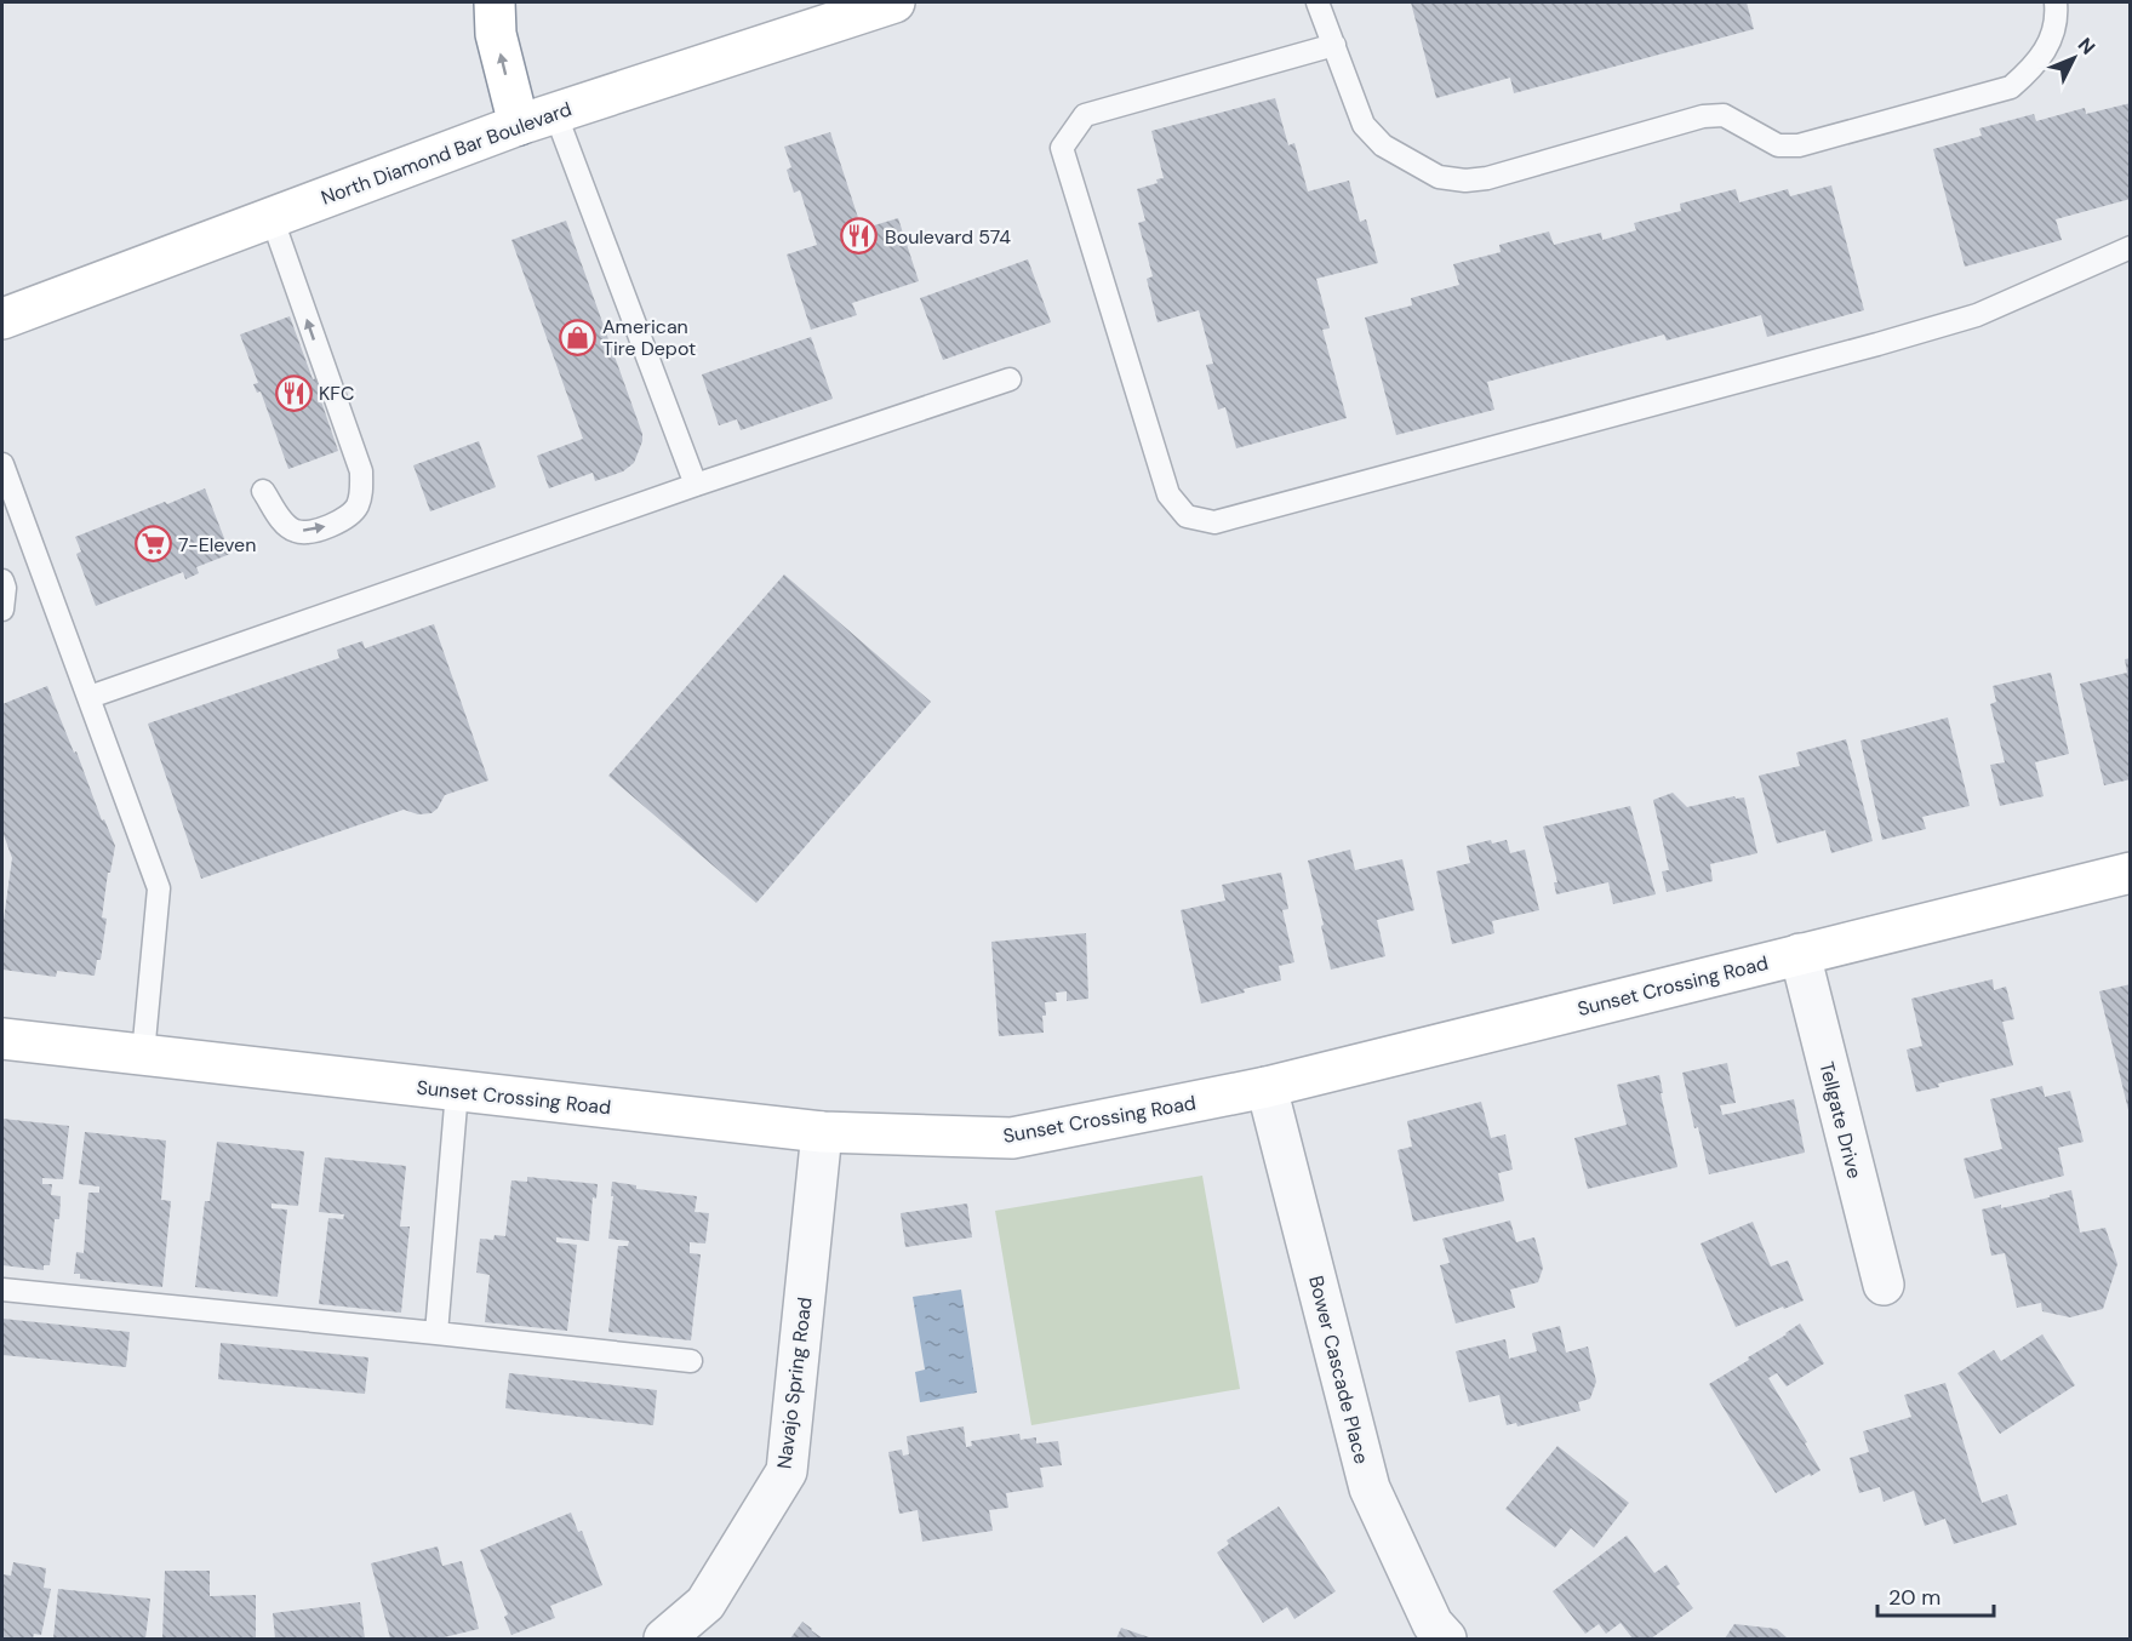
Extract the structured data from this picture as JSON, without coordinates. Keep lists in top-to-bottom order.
{
  "streets": {
    "main road": ["North Diamond Bar Boulevard", "Sunset Crossing Road"],
    "street": ["Tellgate Drive", "Bower Cascade Place", "Navajo Spring Road"]
  },
  "crossings": [
    ["Sunset Crossing Road", "Tellgate Drive"],
    ["Sunset Crossing Road", "Bower Cascade Place"],
    ["Sunset Crossing Road", "Navajo Spring Road"]
  ],
  "places": {
    "restaurant": ["Boulevard 574", "KFC"],
    "shop": ["American Tire Depot"],
    "supermarket": ["7-Eleven"]
  },
  "scale_bar": "20 m",
  "north": "top right"
}
